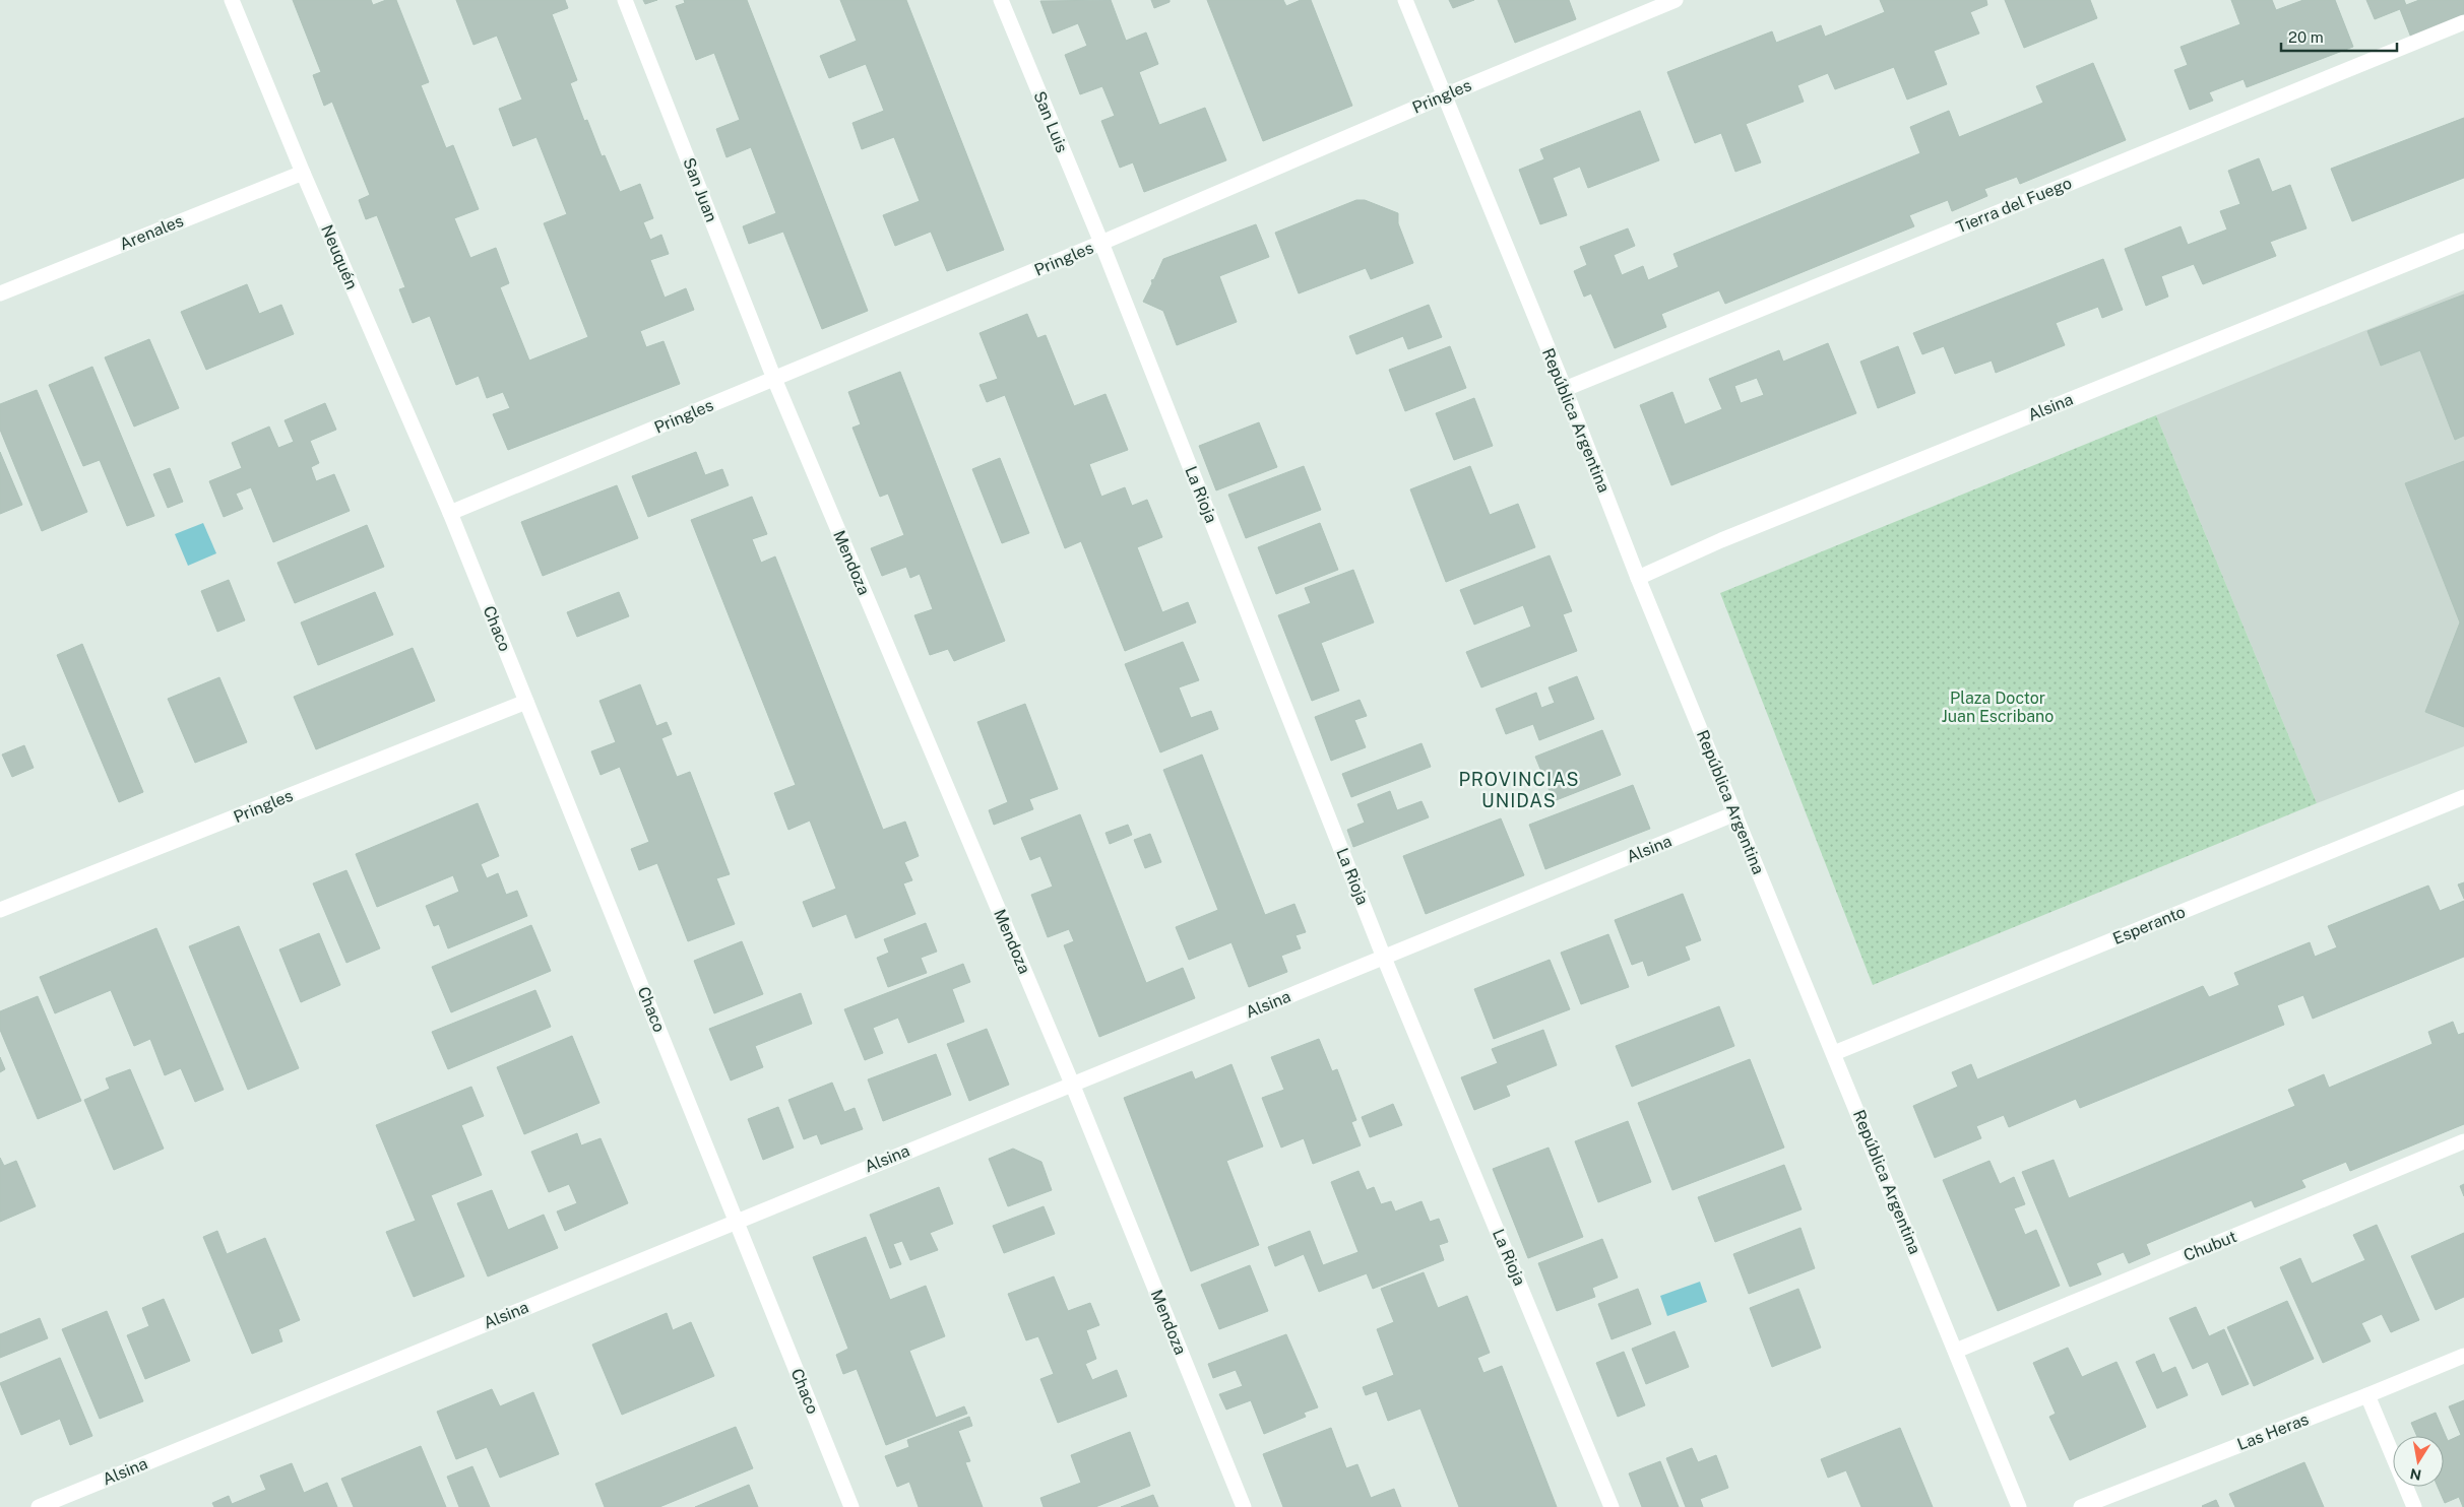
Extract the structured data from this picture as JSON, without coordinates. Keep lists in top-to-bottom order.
{
  "streets": {
    "street": [
      "Pringles",
      "San Luis",
      "San Juan",
      "Tierra del Fuego",
      "Arenales",
      "Neuquén",
      "Alsina",
      "República Argentina",
      "La Rioja",
      "Mendoza",
      "Chaco",
      "Esperanto",
      "Chubut",
      "Las Heras"
    ]
  },
  "crossings": [
    ["Pringles", "San Luis"],
    ["Pringles", "San Juan"],
    ["Pringles", "Neuquén"],
    ["Pringles", "República Argentina"],
    ["Pringles", "La Rioja"],
    ["Pringles", "Mendoza"],
    ["Pringles", "Chaco"],
    ["San Luis", "La Rioja"],
    ["San Juan", "Mendoza"],
    ["Tierra del Fuego", "República Argentina"],
    ["Arenales", "Neuquén"],
    ["Neuquén", "Chaco"],
    ["Alsina", "República Argentina"],
    ["Alsina", "La Rioja"],
    ["Alsina", "Mendoza"],
    ["Alsina", "Chaco"],
    ["República Argentina", "Esperanto"],
    ["República Argentina", "Chubut"]
  ],
  "districts": ["PROVINCIAS UNIDAS"],
  "parks": ["Plaza Doctor Juan Escribano"],
  "scale_bar": "20 m",
  "north": "bottom"
}
